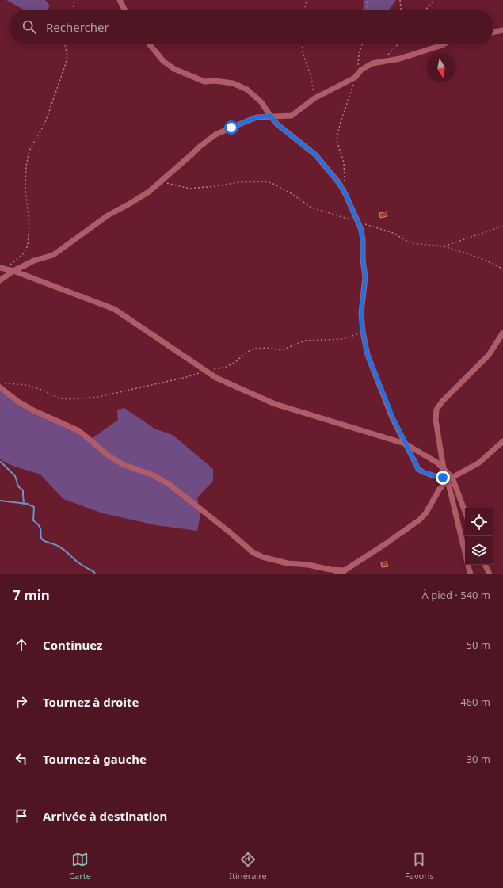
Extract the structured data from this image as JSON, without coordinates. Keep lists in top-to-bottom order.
{
  "north": "bottom",
  "page": {
    "search": "Rechercher",
    "heading": ["7 min", "À pied · 540 m"],
    "list": [
      ["Continuez", "50 m"],
      ["Tournez à droite", "460 m"],
      ["Tournez à gauche", "30 m"],
      "Arrivée à destination"
    ],
    "nav": ["Carte", "Itinéraire", "Favoris"]
  }
}
